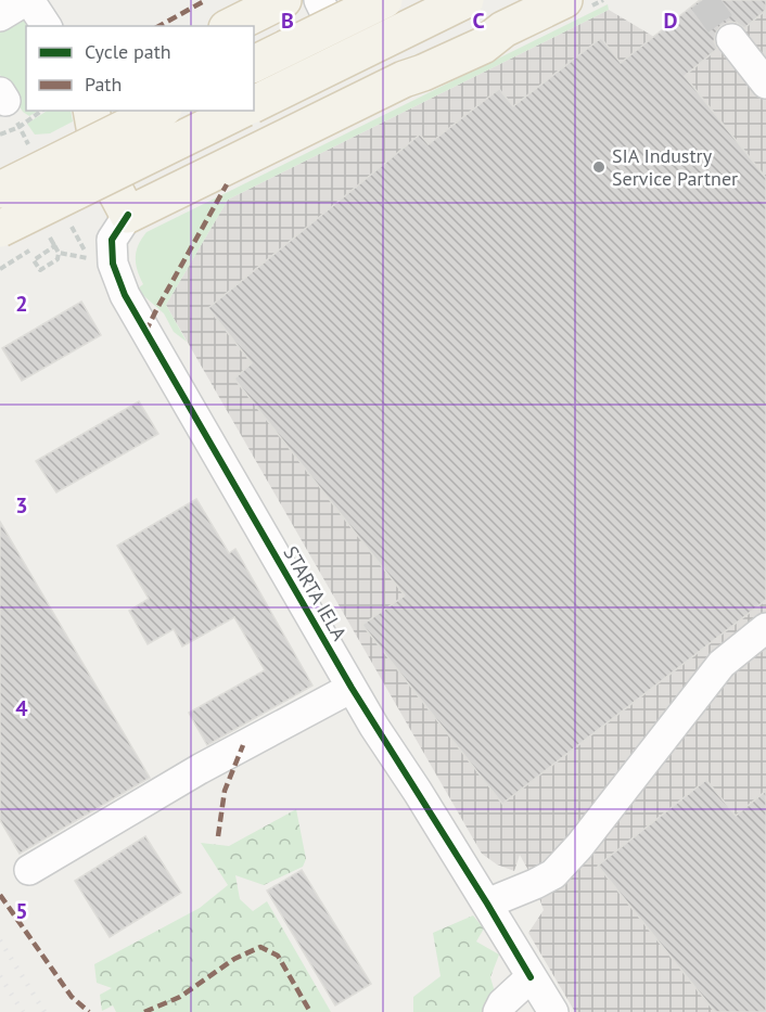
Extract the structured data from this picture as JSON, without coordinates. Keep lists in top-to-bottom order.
{
  "streets": {
    "street": ["STARTA IELA"]
  },
  "places": ["SIA Industry Service Partner"],
  "legend": ["Cycle path", "Path"],
  "grid": {
    "columns": ["B", "C", "D"],
    "rows": [
      "2",
      "3",
      "4",
      "5"
    ]
  }
}
